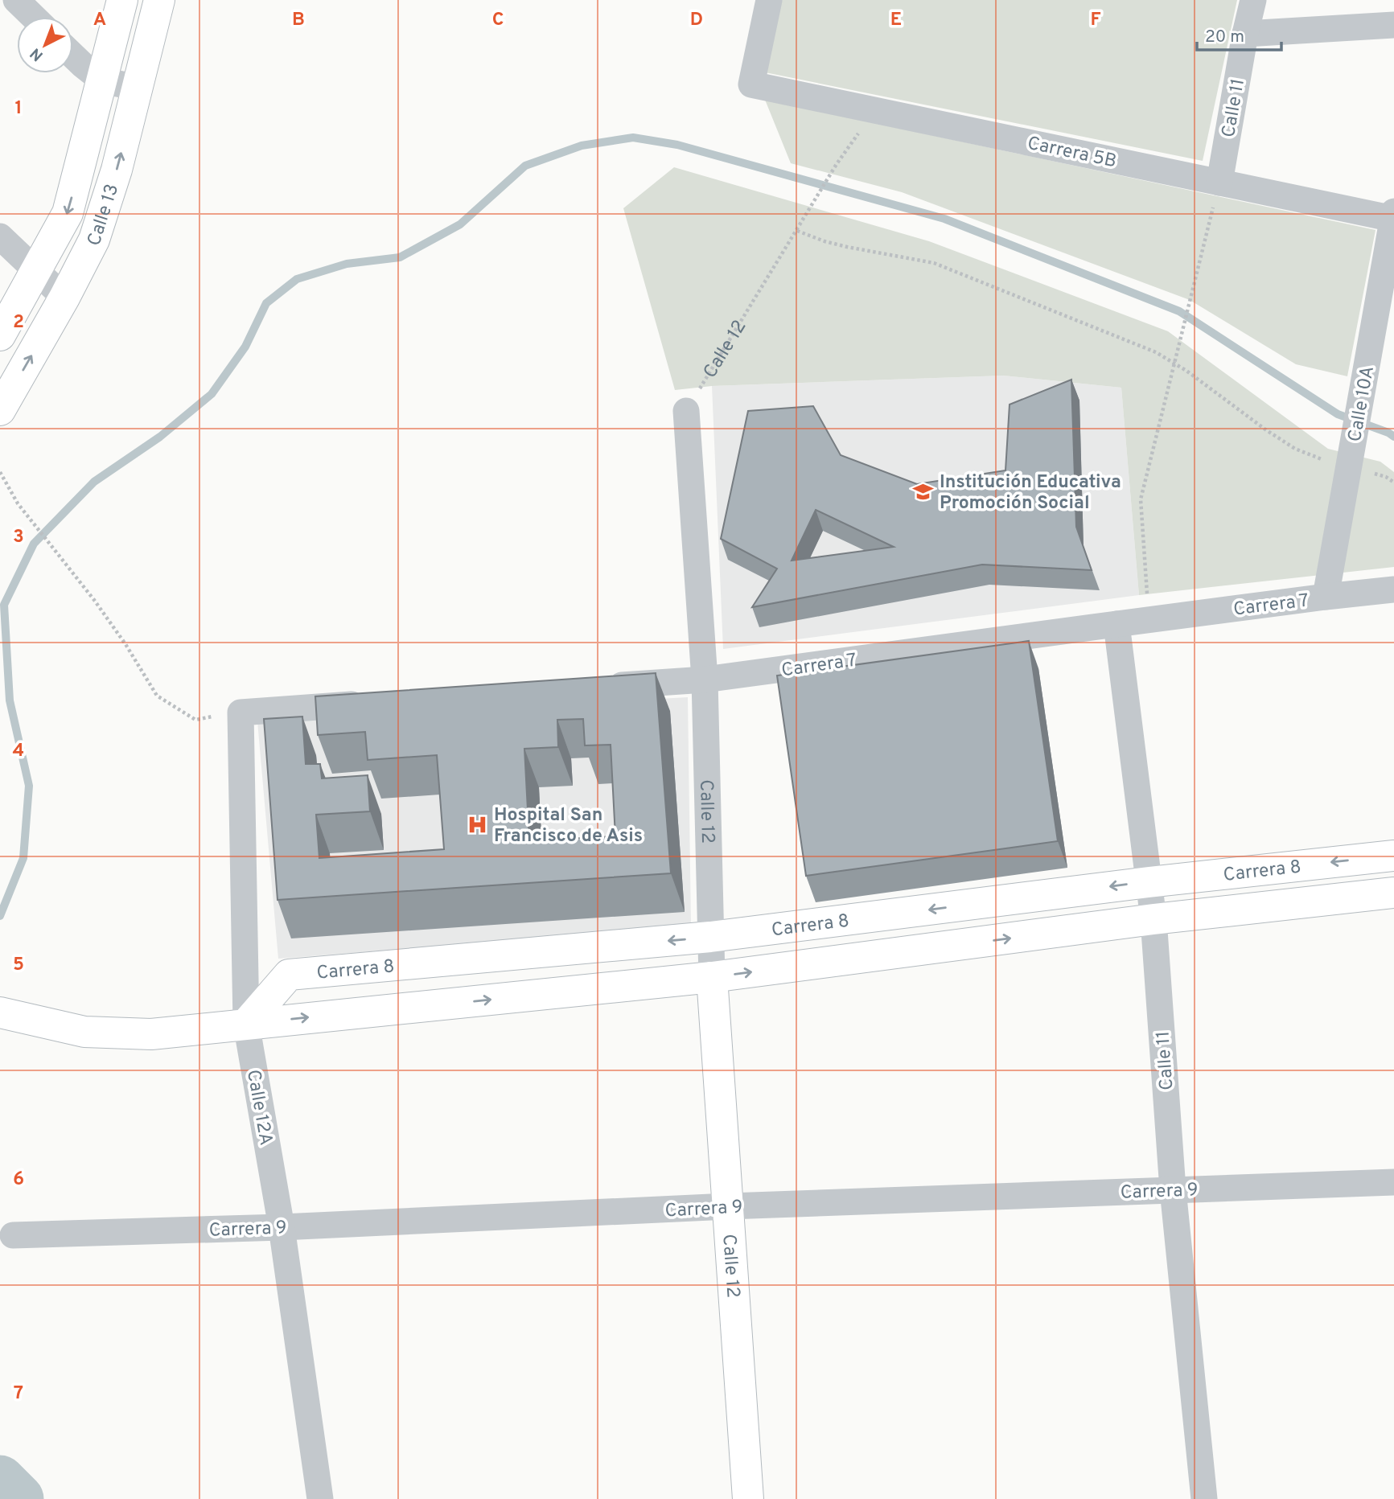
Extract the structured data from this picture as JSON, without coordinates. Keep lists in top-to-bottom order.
{
  "streets": {
    "main road": ["Calle 13", "Calle 12", "Carrera 8"],
    "street": [
      "Calle 11",
      "Carrera 5B",
      "Calle 10A",
      "Carrera 7",
      "Calle 12A",
      "Carrera 9"
    ]
  },
  "crossings": [
    ["Calle 11", "Carrera 5B"],
    ["Calle 11", "Carrera 7"],
    ["Calle 11", "Carrera 8"],
    ["Calle 11", "Carrera 9"],
    ["Carrera 5B", "Calle 10A"],
    ["Calle 12", "Carrera 7"],
    ["Calle 12", "Carrera 8"],
    ["Calle 12", "Carrera 9"],
    ["Calle 10A", "Carrera 7"],
    ["Carrera 8", "Calle 12A"],
    ["Calle 12A", "Carrera 9"]
  ],
  "places": {
    "school or university": ["Institución Educativa Promoción Social"],
    "hospital": ["Hospital San Francisco de Asis"]
  },
  "scale_bar": "20 m",
  "north": "bottom left",
  "grid": {
    "columns": [
      "A",
      "B",
      "C",
      "D",
      "E",
      "F"
    ],
    "rows": [
      "1",
      "2",
      "3",
      "4",
      "5",
      "6",
      "7"
    ]
  }
}
